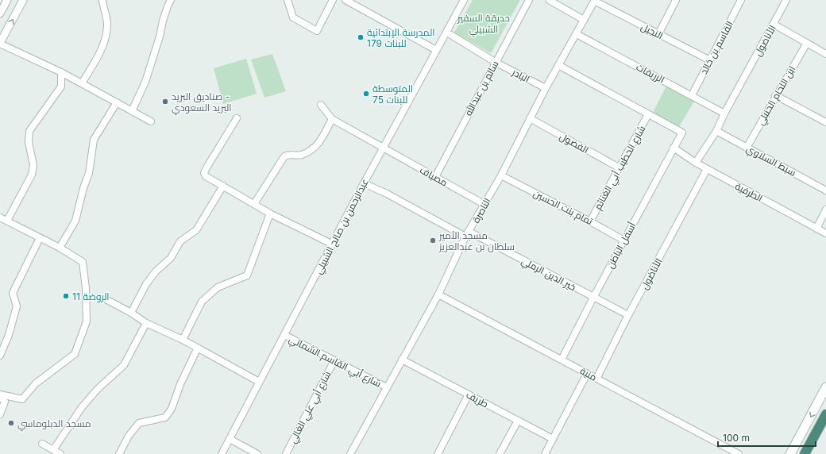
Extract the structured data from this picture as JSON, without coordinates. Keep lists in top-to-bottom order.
{
  "streets": {
    "street": [
      "النجيل",
      "الأناضول",
      "القاسم بن خالد",
      "الزريقات",
      "البادر",
      "سالم بن عبدالله",
      "ابن اللحام الحنبلي",
      "الفضول",
      "سبط السلاوي",
      "شارع الحطيب أبي الغنائم",
      "مصياف",
      "الطرفية",
      "تمام بنت الحسين",
      "الناصرة",
      "عبدالرحمن بن صالح الشبيلي",
      "أسفل الباطن",
      "خير الدين الرملي",
      "شارع أبي القاسم الشماتي",
      "منية",
      "طريف",
      "شارع أبي علي الغالي"
    ]
  },
  "crossings": [
    ["النجيل", "القاسم بن خالد"],
    ["النجيل", "الناصرة"],
    ["الأناضول", "الزريقات"],
    ["الأناضول", "سبط السلاوي"],
    ["الأناضول", "الطرفية"],
    ["الأناضول", "خير الدين الرملي"],
    ["الأناضول", "منية"],
    ["القاسم بن خالد", "الزريقات"],
    ["الزريقات", "الناصرة"],
    ["البادر", "سالم بن عبدالله"],
    ["البادر", "الناصرة"],
    ["البادر", "عبدالرحمن بن صالح الشبيلي"],
    ["سالم بن عبدالله", "مصياف"],
    ["ابن اللحام الحنبلي", "سبط السلاوي"],
    ["الفضول", "شارع الحطيب أبي الغنائم"],
    ["الفضول", "الناصرة"],
    ["شارع الحطيب أبي الغنائم", "تمام بنت الحسين"],
    ["شارع الحطيب أبي الغنائم", "أسفل الباطن"],
    ["مصياف", "الناصرة"],
    ["مصياف", "عبدالرحمن بن صالح الشبيلي"],
    ["الطرفية", "أسفل الباطن"],
    ["تمام بنت الحسين", "الناصرة"],
    ["تمام بنت الحسين", "أسفل الباطن"],
    ["الناصرة", "خير الدين الرملي"],
    ["الناصرة", "شارع أبي القاسم الشماتي"],
    ["الناصرة", "منية"],
    ["الناصرة", "طريف"],
    ["عبدالرحمن بن صالح الشبيلي", "خير الدين الرملي"],
    ["عبدالرحمن بن صالح الشبيلي", "شارع أبي القاسم الشماتي"],
    ["أسفل الباطن", "خير الدين الرملي"],
    ["أسفل الباطن", "منية"],
    ["شارع أبي القاسم الشماتي", "شارع أبي علي الغالي"]
  ],
  "parks": ["حديقة السفير الشبيلي"],
  "places": [
    "المدرسة الإبتدائية 179 للبنات",
    "المتوسطة 75 للبنات",
    "صناديق البريد - البريد السعودي",
    "ٍمسجد الأمير سلطان بن عبدالعزيز",
    "الروضة 11",
    "مسجد الدبلوماسي"
  ],
  "scale_bar": "100 m"
}
